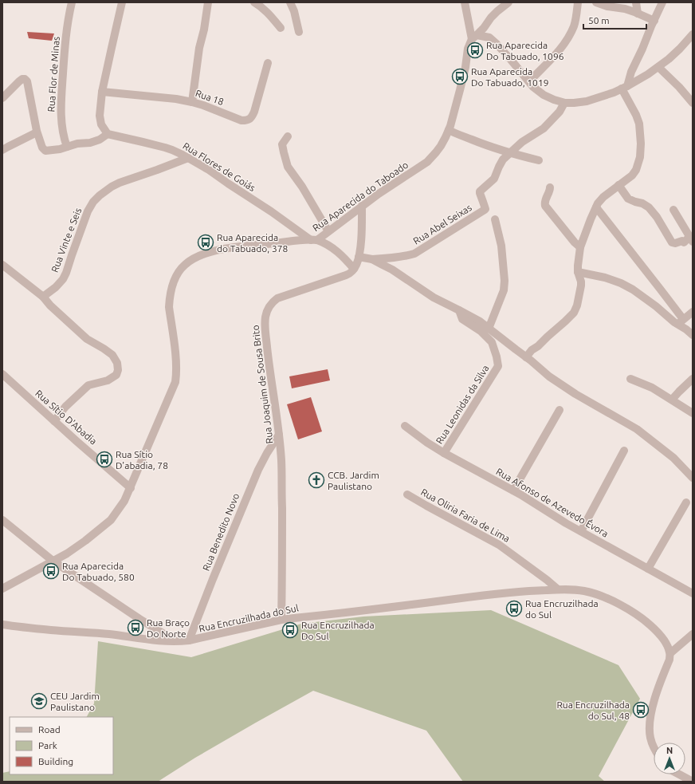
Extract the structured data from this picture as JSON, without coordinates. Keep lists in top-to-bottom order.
{
  "streets": {
    "street": [
      "Rua Flor de Minas",
      "Rua 18",
      "Rua Flores de Goiás",
      "Rua Aparecida do Taboado",
      "Rua Abel Seixas",
      "Rua Vinte e Seis",
      "Rua Joaquim de Sousa Brito",
      "Rua Leonidas da Silva",
      "Rua Sítio D'Abadia",
      "Rua Afonso de Azevedo Évora",
      "Rua Oliria Faria de Lima",
      "Rua Benedito Novo",
      "Rua Encruzilhada do Sul"
    ]
  },
  "crossings": [
    ["Rua Flores de Goiás", "Rua Aparecida do Taboado"],
    ["Rua Flores de Goiás", "Rua Vinte e Seis"],
    ["Rua Flores de Goiás", "Rua Joaquim de Sousa Brito"],
    ["Rua Aparecida do Taboado", "Rua Sítio D'Abadia"],
    ["Rua Joaquim de Sousa Brito", "Rua Benedito Novo"],
    ["Rua Joaquim de Sousa Brito", "Rua Encruzilhada do Sul"],
    ["Rua Leonidas da Silva", "Rua Afonso de Azevedo Évora"],
    ["Rua Oliria Faria de Lima", "Rua Encruzilhada do Sul"],
    ["Rua Benedito Novo", "Rua Encruzilhada do Sul"]
  ],
  "places": {
    "bus stop": [
      "Rua Aparecida Do Tabuado, 1096",
      "Rua Aparecida Do Tabuado, 1019",
      "Rua Aparecida do Tabuado, 378",
      "Rua Sítio D'abadia, 78",
      "Rua Aparecida Do Tabuado, 580",
      "Rua Encruzilhada do Sul",
      "Rua Braço Do Norte",
      "Rua Encruzilhada Do Sul",
      "Rua Encruzilhada do Sul, 48"
    ],
    "church": ["CCB. Jardim Paulistano"],
    "school or university": ["CEU Jardim Paulistano"]
  },
  "legend": ["Road", "Park", "Building"],
  "scale_bar": "50 m",
  "north": "top"
}
